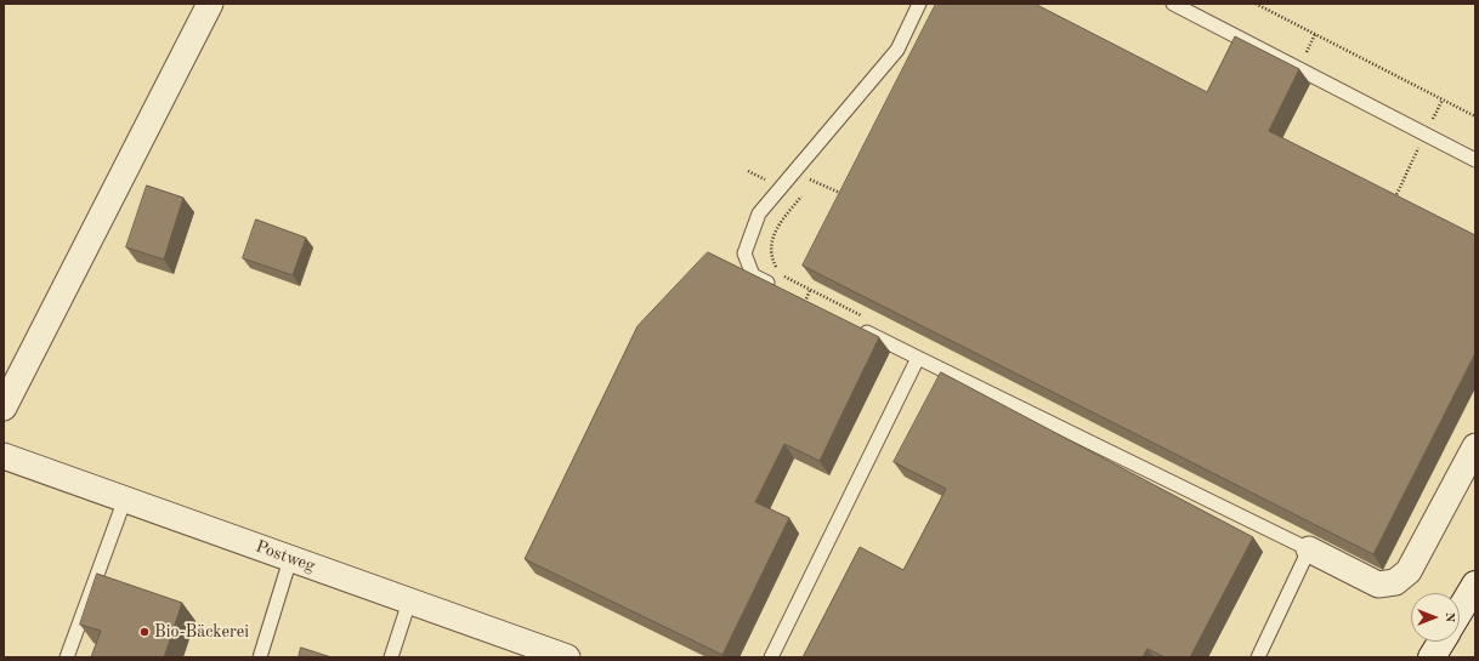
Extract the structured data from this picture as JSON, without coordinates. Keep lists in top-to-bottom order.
{
  "streets": {
    "street": ["Postweg"]
  },
  "places": ["Bio-Bäckerei"],
  "north": "right"
}
